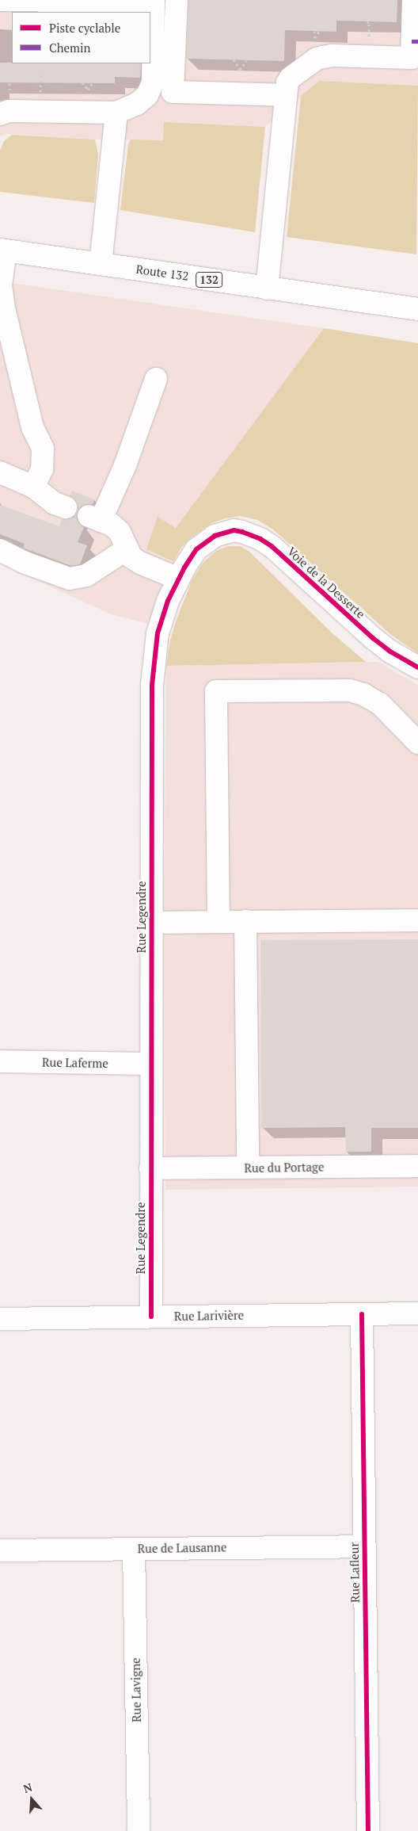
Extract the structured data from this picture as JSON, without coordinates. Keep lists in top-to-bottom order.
{
  "streets": {
    "main road": [
      "Route 132",
      "132",
      "Voie de la Desserte",
      "Rue Legendre",
      "Rue Laferme",
      "Rue du Portage",
      "Rue Larivière",
      "Rue de Lausanne",
      "Rue Lafleur",
      "Rue Lavigne"
    ]
  },
  "crossings": [
    ["Voie de la Desserte", "Rue Legendre"],
    ["Rue Legendre", "Rue Laferme"],
    ["Rue Legendre", "Rue du Portage"],
    ["Rue Legendre", "Rue Larivière"],
    ["Rue Larivière", "Rue Lafleur"],
    ["Rue de Lausanne", "Rue Lafleur"],
    ["Rue de Lausanne", "Rue Lavigne"]
  ],
  "legend": ["Piste cyclable", "Chemin"],
  "north": "top"
}
